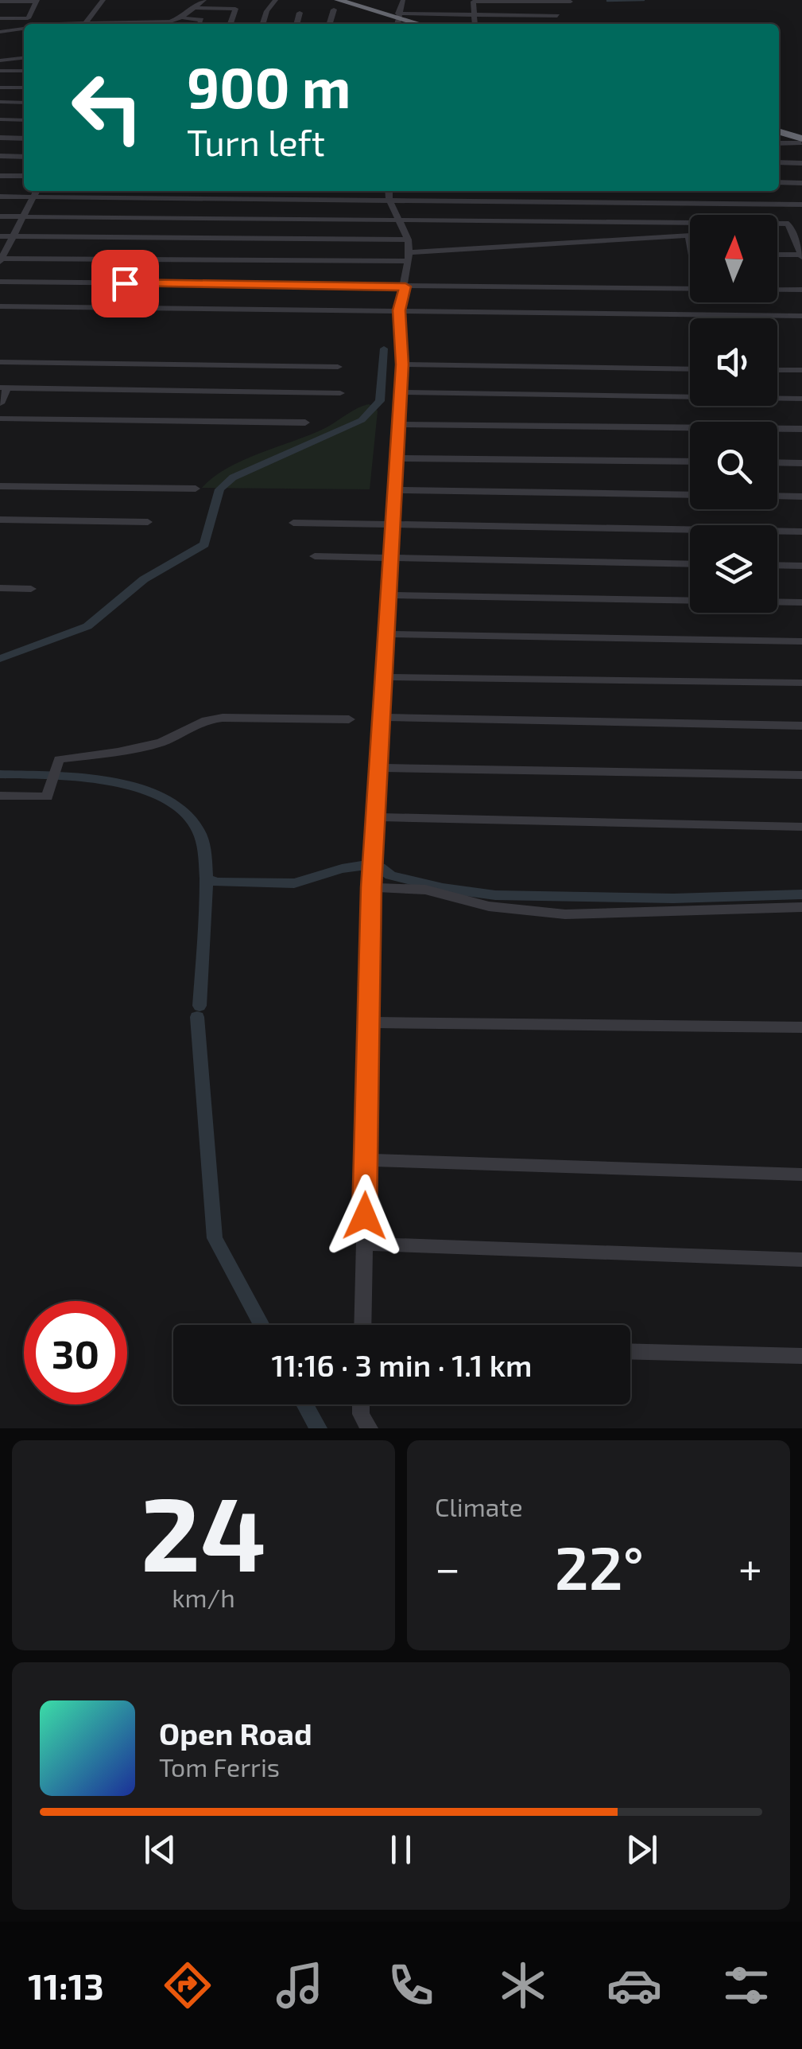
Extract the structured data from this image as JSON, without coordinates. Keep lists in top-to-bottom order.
{
  "north": "top",
  "page": {
    "turn": ["900 m", "Turn left"],
    "limit": "30",
    "trip": "11:16 · 3 min · 1.1 km",
    "tile": [
      ["24", "km/h"],
      "Climate"
    ],
    "heat": ["−", "22°", "+"],
    "song": ["Open Road", "Tom Ferris"],
    "tabs": "11:13"
  }
}
